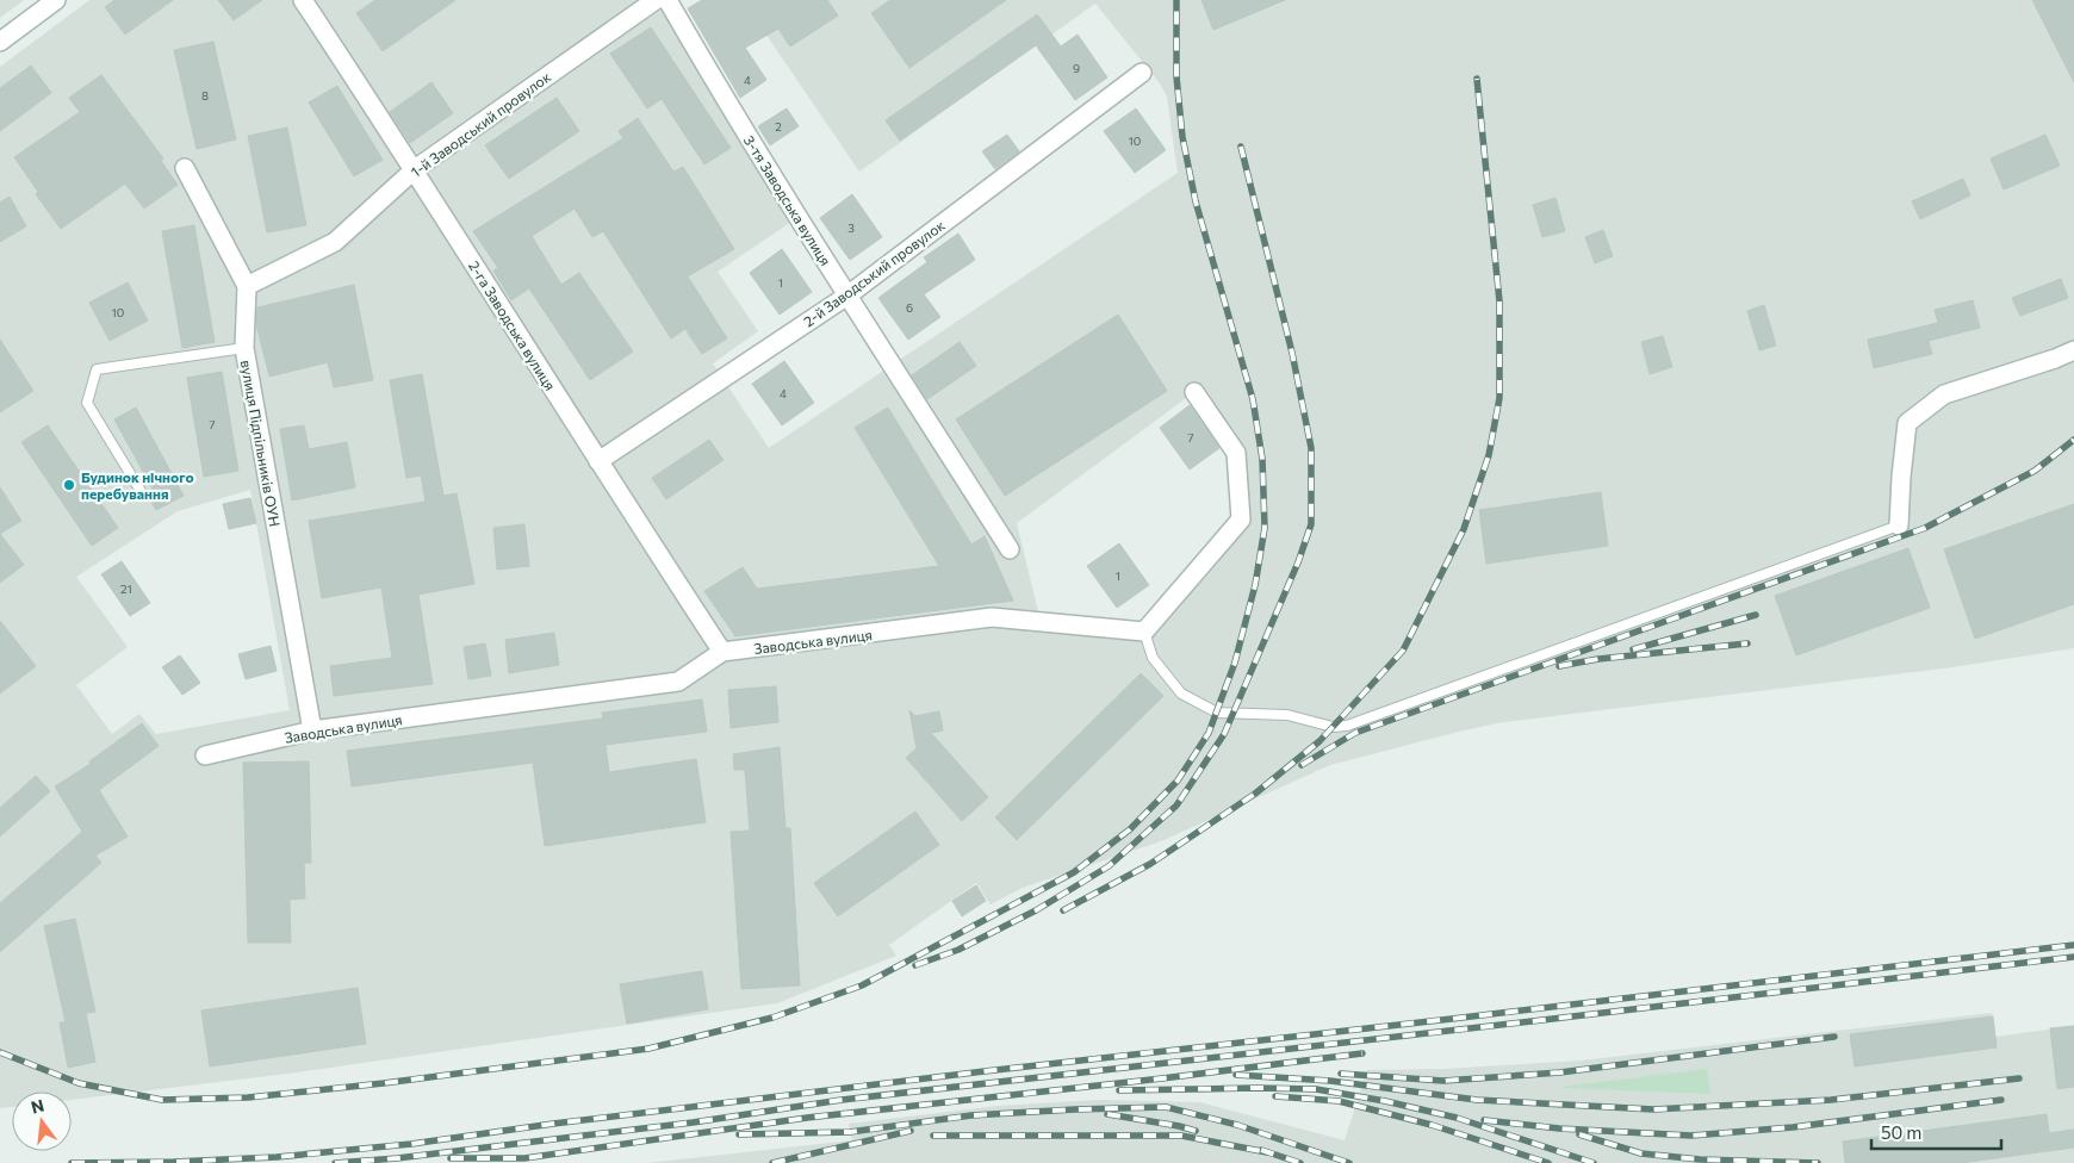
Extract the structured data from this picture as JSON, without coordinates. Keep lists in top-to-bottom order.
{
  "streets": {
    "street": [
      "1-й Заводський провулок",
      "3-тя Заводська вулиця",
      "2-й Заводський провулок",
      "2-га Заводська вулиця",
      "вулиця Підпільників ОУН",
      "Заводська вулиця"
    ]
  },
  "crossings": [
    ["1-й Заводський провулок", "2-га Заводська вулиця"],
    ["1-й Заводський провулок", "вулиця Підпільників ОУН"],
    ["3-тя Заводська вулиця", "2-й Заводський провулок"],
    ["2-й Заводський провулок", "2-га Заводська вулиця"],
    ["2-га Заводська вулиця", "Заводська вулиця"],
    ["вулиця Підпільників ОУН", "Заводська вулиця"]
  ],
  "places": ["Будинок нічного перебування"],
  "house_numbers": [
    "9",
    "4",
    "8",
    "2",
    "10",
    "3",
    "1",
    "6",
    "10",
    "4",
    "7",
    "7",
    "1",
    "21"
  ],
  "scale_bar": "50 m",
  "north": "top"
}
